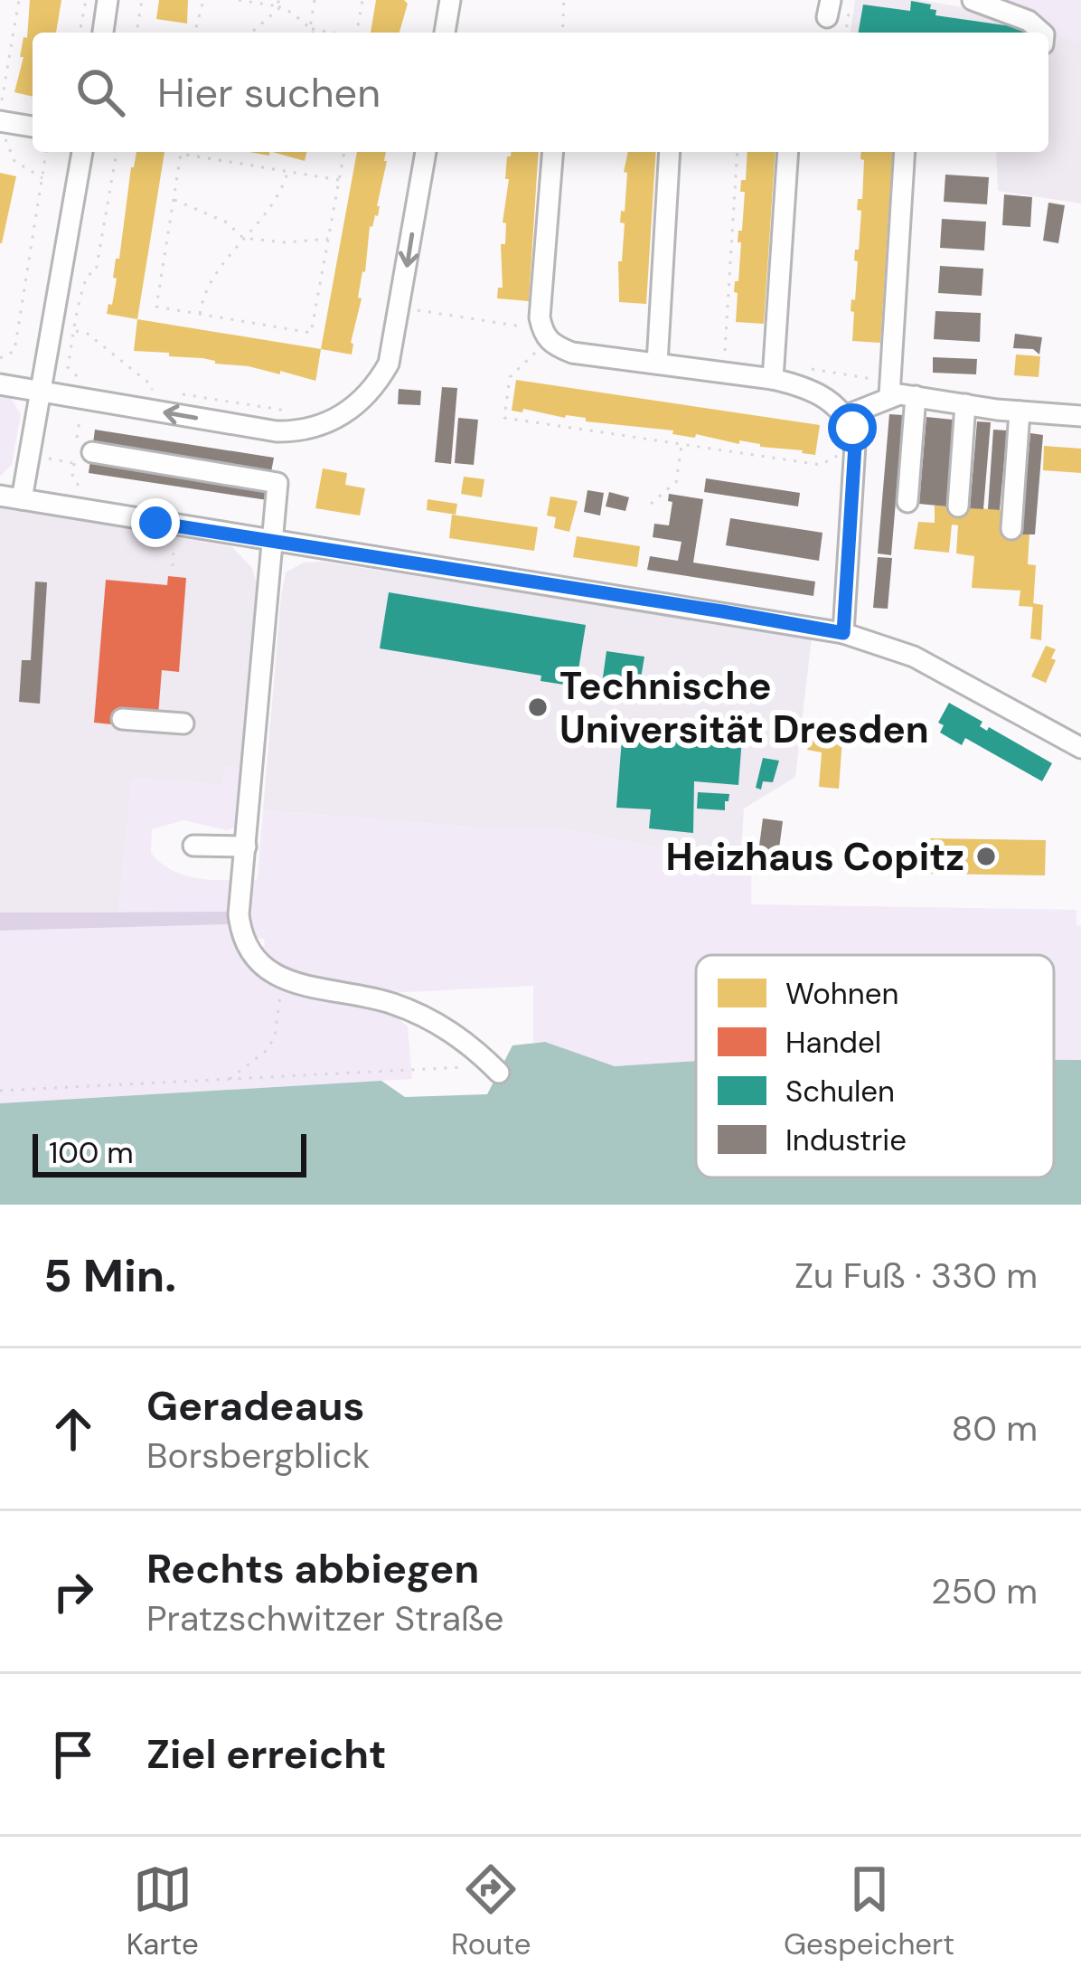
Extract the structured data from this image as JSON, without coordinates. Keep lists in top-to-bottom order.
{
  "places": ["Technische Universität Dresden", "Heizhaus Copitz"],
  "legend": [
    "Wohnen",
    "Handel",
    "Schulen",
    "Industrie"
  ],
  "scale_bar": "100 m",
  "page": {
    "search": "Hier suchen",
    "scale": "100 m",
    "heading": ["5 Min.", "Zu Fuß · 330 m"],
    "list": [
      ["Geradeaus", "Borsbergblick", "80 m"],
      ["Rechts abbiegen", "Pratzschwitzer Straße", "250 m"],
      "Ziel erreicht"
    ],
    "nav": ["Karte", "Route", "Gespeichert"]
  }
}
